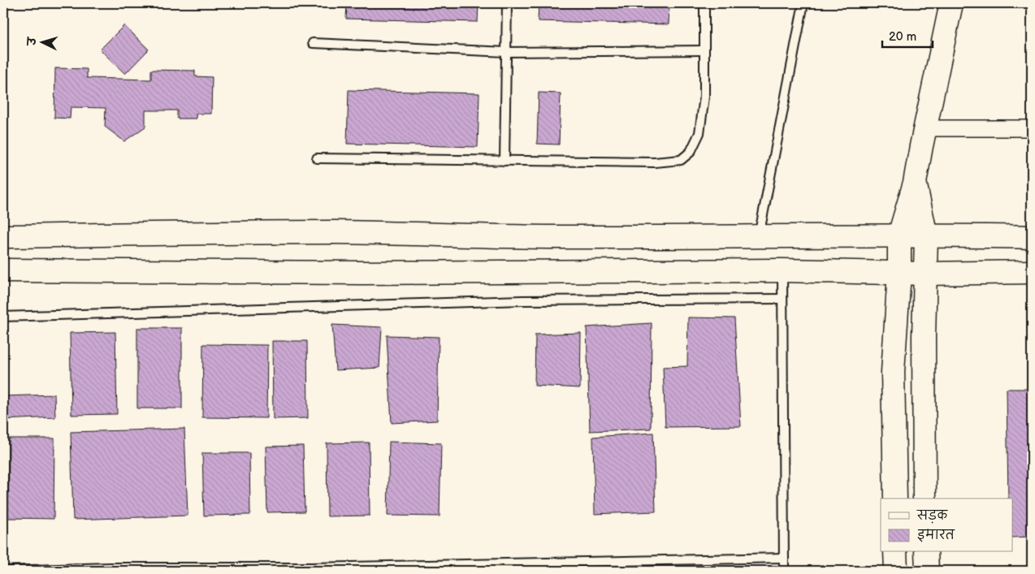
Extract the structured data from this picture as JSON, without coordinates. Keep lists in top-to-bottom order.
{
  "legend": ["सड़क", "इमारत"],
  "scale_bar": "20 m",
  "north": "left"
}
